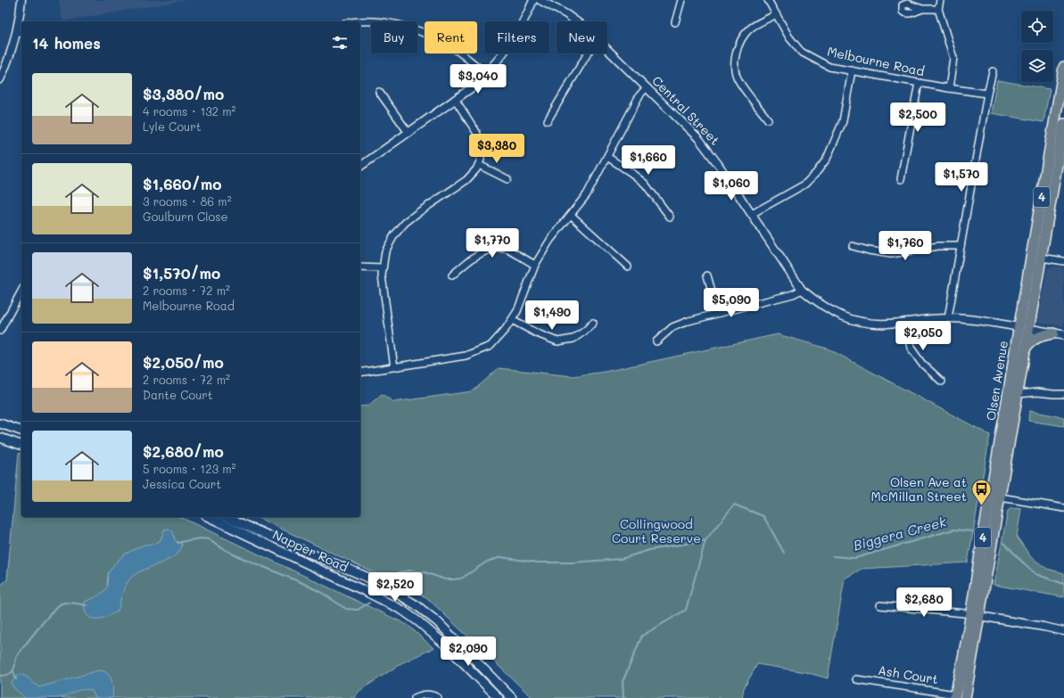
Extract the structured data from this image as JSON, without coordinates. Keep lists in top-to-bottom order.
{
  "streets": {
    "main road": [
      "Central Street",
      "4",
      "Olsen Avenue",
      "Napper Road"
    ],
    "street": ["Melbourne Road", "Ash Court"]
  },
  "crossings": [
    ["Central Street", "Olsen Avenue"],
    ["Olsen Avenue", "Ash Court"]
  ],
  "water": ["Biggera Creek"],
  "parks": ["Collingwood Court Reserve"],
  "places": {
    "bus stop": ["Olsen Ave at McMillan Street"]
  },
  "page": {
    "chip": [
      "Buy",
      "Rent",
      "Filters",
      "New"
    ],
    "heading": "14 homes",
    "price": [
      "$3,040",
      "$2,500",
      "$3,380",
      "$1,660",
      "$1,570",
      "$1,060",
      "$1,770",
      "$1,760",
      "$5,090",
      "$1,490",
      "$2,050",
      "$2,520",
      "$2,680",
      "$2,090"
    ],
    "list": [
      {
        "name": "$3,380/mo",
        "note": "4 rooms · 132 m² · Lyle Court"
      },
      {
        "name": "$1,660/mo",
        "note": "3 rooms · 86 m² · Goulburn Close"
      },
      {
        "name": "$1,570/mo",
        "note": "2 rooms · 72 m² · Melbourne Road"
      },
      {
        "name": "$2,050/mo",
        "note": "2 rooms · 72 m² · Dante Court"
      },
      {
        "name": "$2,680/mo",
        "note": "5 rooms · 123 m² · Jessica Court"
      }
    ]
  }
}
